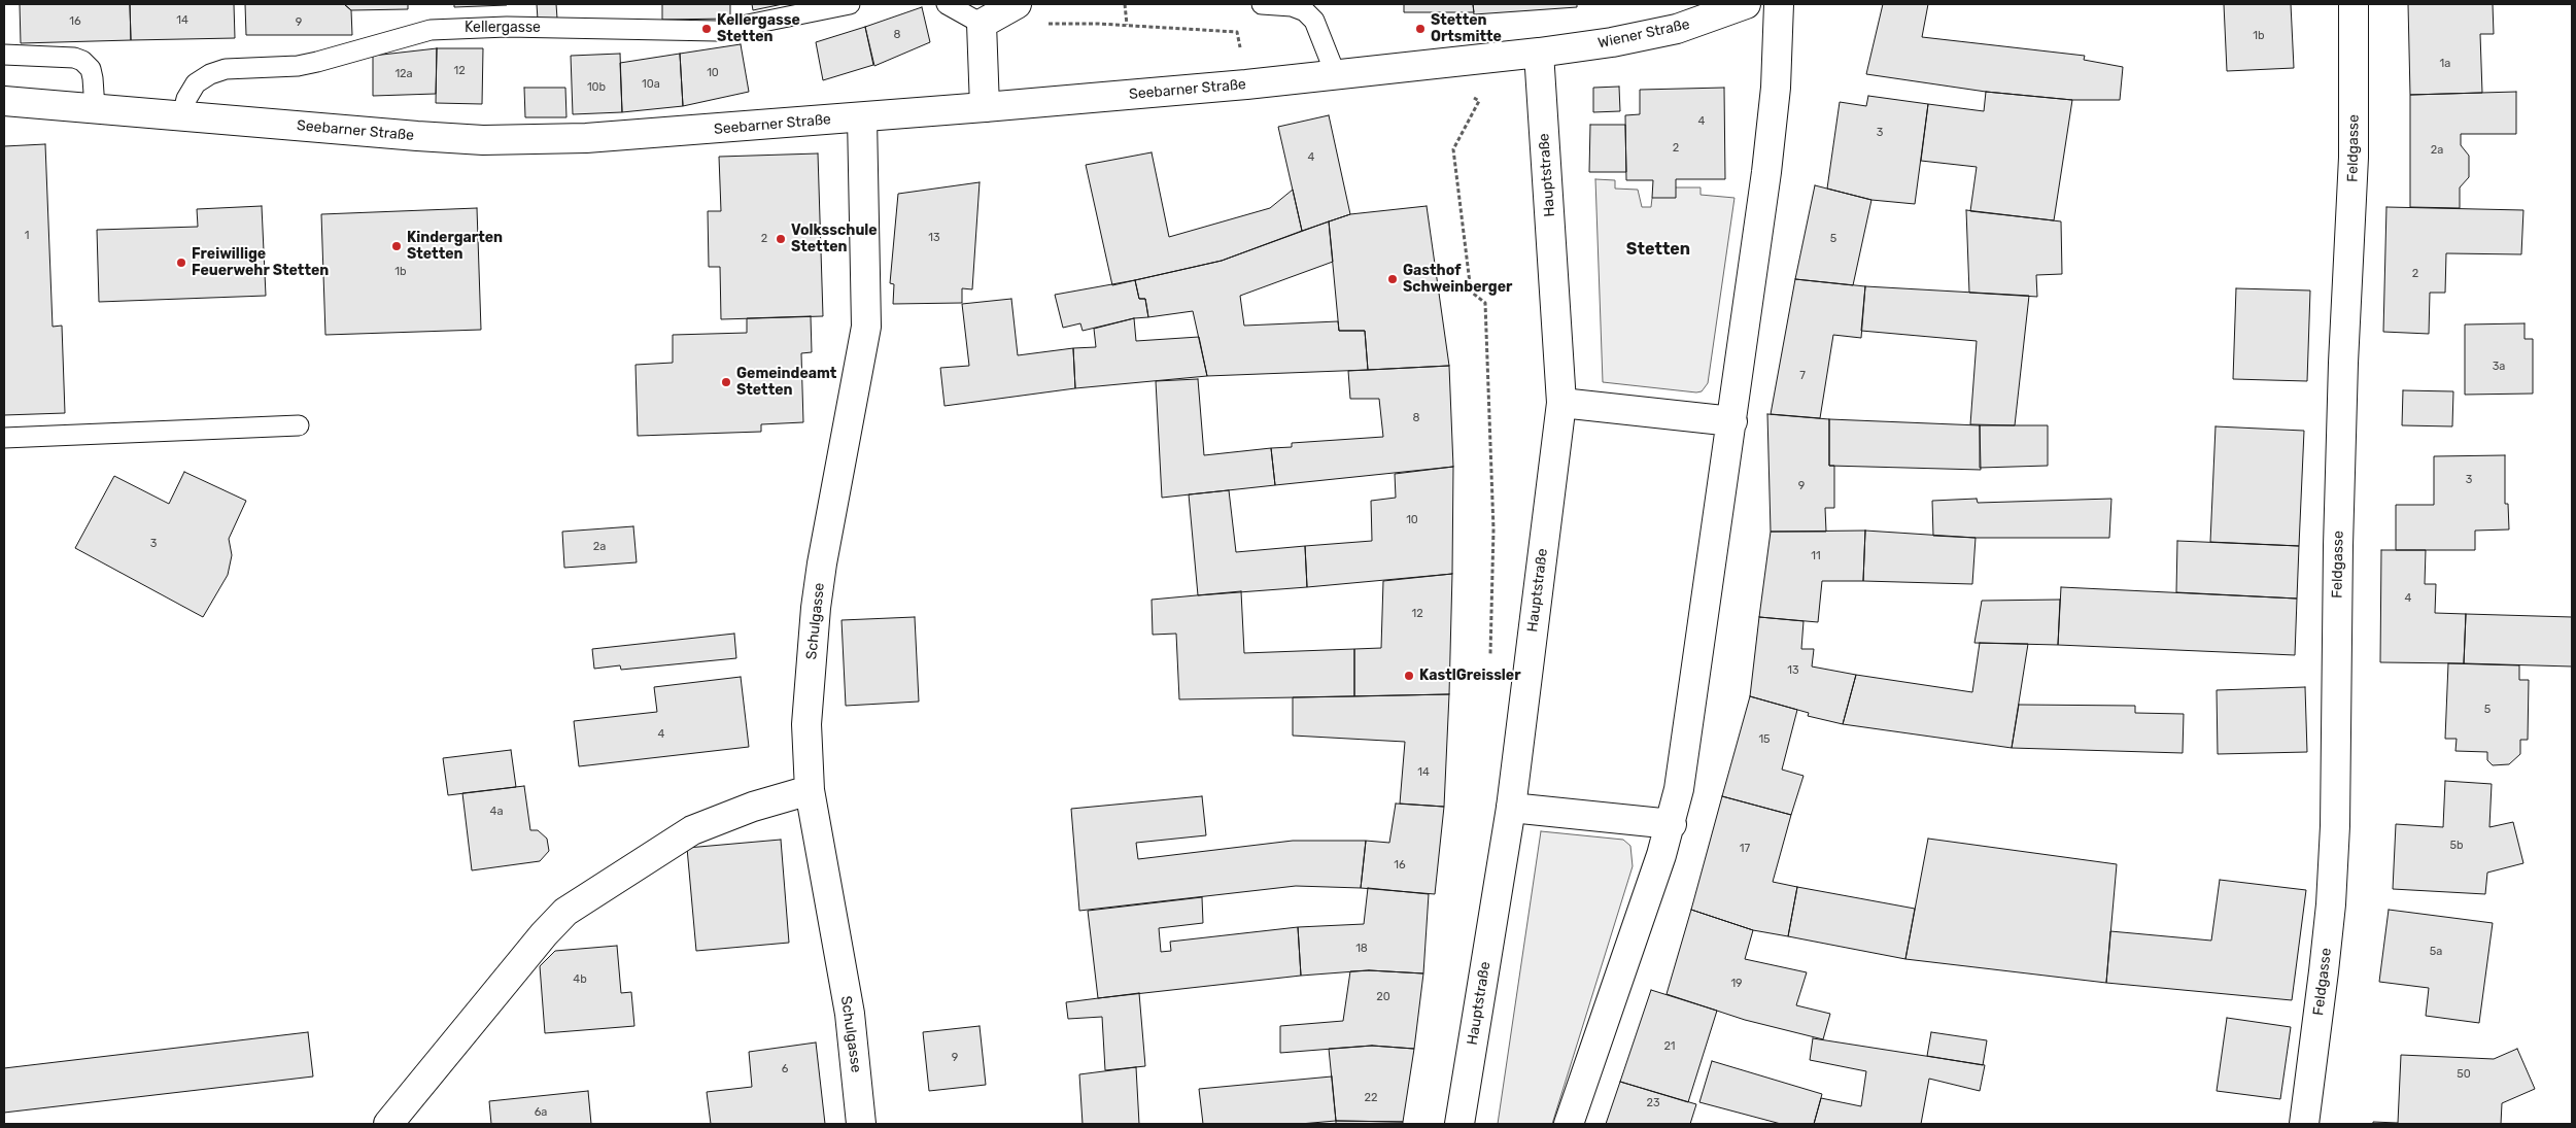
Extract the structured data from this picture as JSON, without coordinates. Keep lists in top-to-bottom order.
{
  "streets": {
    "street": [
      "Wiener Straße",
      "Seebarner Straße",
      "Feldgasse",
      "Hauptstraße",
      "Schulgasse"
    ],
    "lane": ["Kellergasse"]
  },
  "crossings": [
    ["Kellergasse", "Seebarner Straße"],
    ["Wiener Straße", "Seebarner Straße"],
    ["Wiener Straße", "Hauptstraße"],
    ["Seebarner Straße", "Hauptstraße"],
    ["Seebarner Straße", "Schulgasse"]
  ],
  "districts": ["Stetten"],
  "places": [
    "Kellergasse Stetten",
    "Stetten Ortsmitte",
    "Volksschule Stetten",
    "Kindergarten Stetten",
    "Freiwillige Feuerwehr Stetten",
    "Gasthof Schweinberger",
    "Gemeindeamt Stetten",
    "KastlGreissler"
  ],
  "house_numbers": [
    "14",
    "16",
    "9",
    "8",
    "1b",
    "1a",
    "12",
    "10",
    "12a",
    "10a",
    "10b",
    "4",
    "3",
    "2",
    "2a",
    "4",
    "1",
    "13",
    "2",
    "5",
    "1b",
    "2",
    "3a",
    "7",
    "8",
    "3",
    "9",
    "10",
    "3",
    "2a",
    "11",
    "4",
    "12",
    "13",
    "5",
    "4",
    "15",
    "14",
    "4a",
    "5b",
    "17",
    "16",
    "18",
    "5a",
    "4b",
    "19",
    "20",
    "21",
    "9",
    "6",
    "50",
    "22",
    "23",
    "6a"
  ]
}
